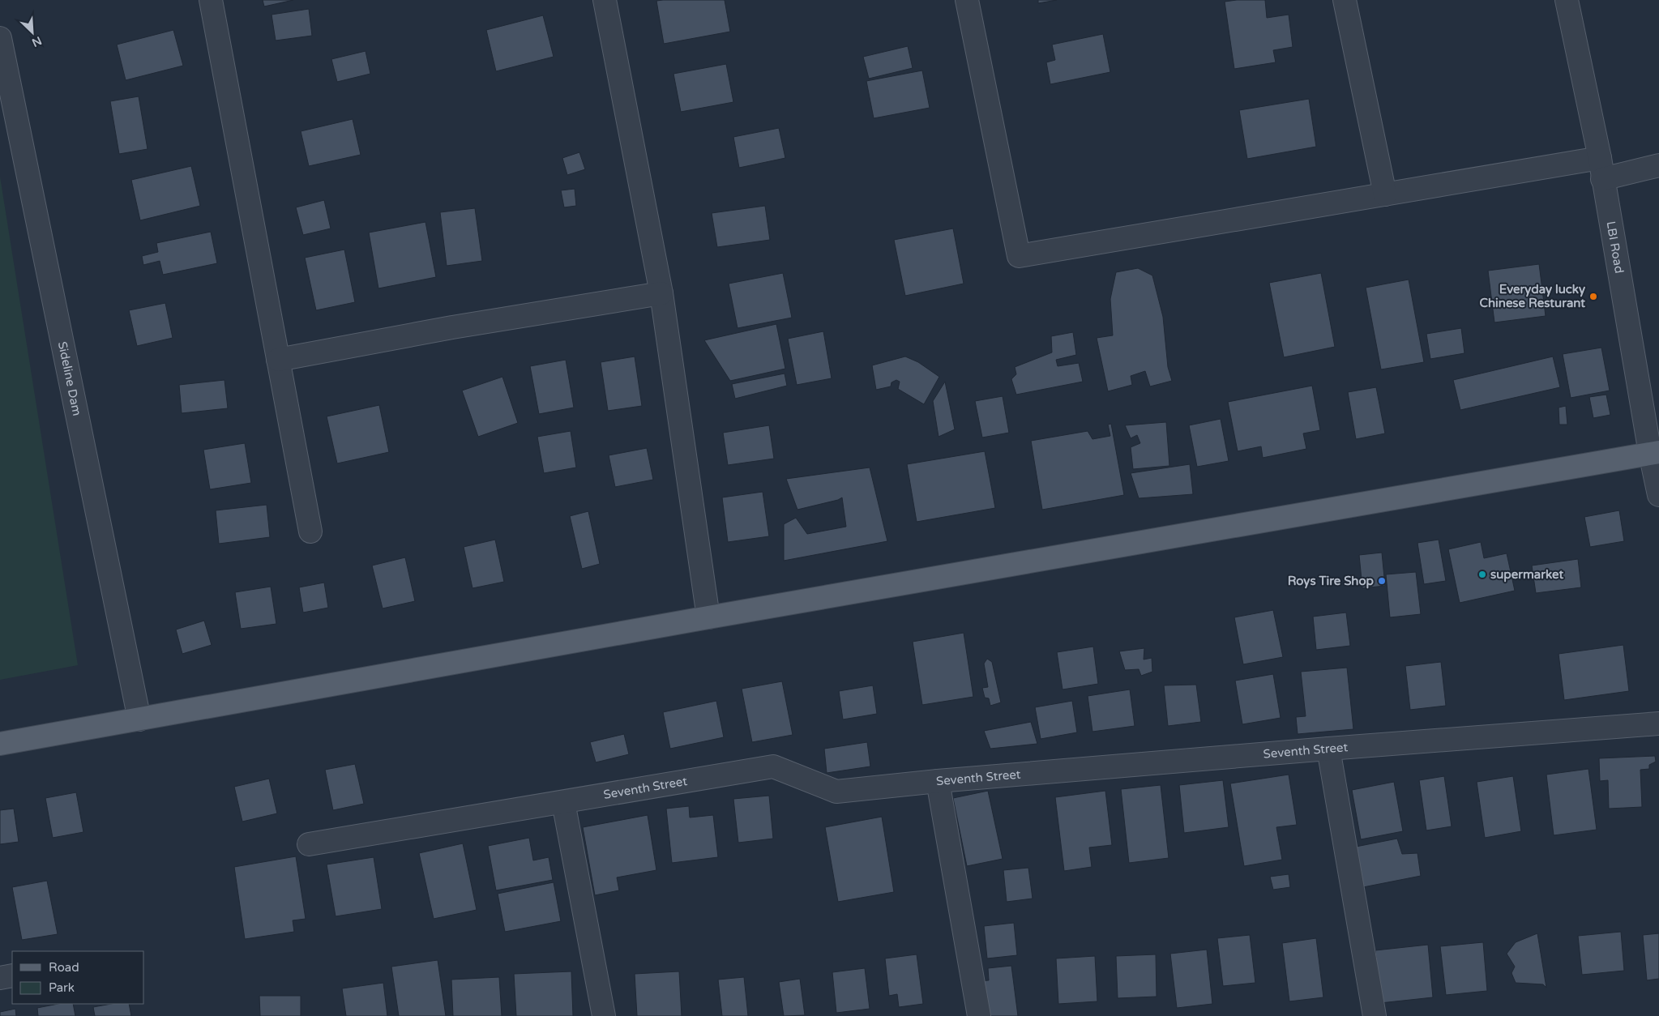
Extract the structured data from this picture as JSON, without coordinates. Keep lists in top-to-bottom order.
{
  "streets": {
    "street": ["LBI Road", "Sideline Dam", "Seventh Street"]
  },
  "places": ["Everyday lucky Chinese Resturant", "supermarket", "Roys Tire Shop"],
  "legend": ["Road", "Park"],
  "north": "bottom right"
}
